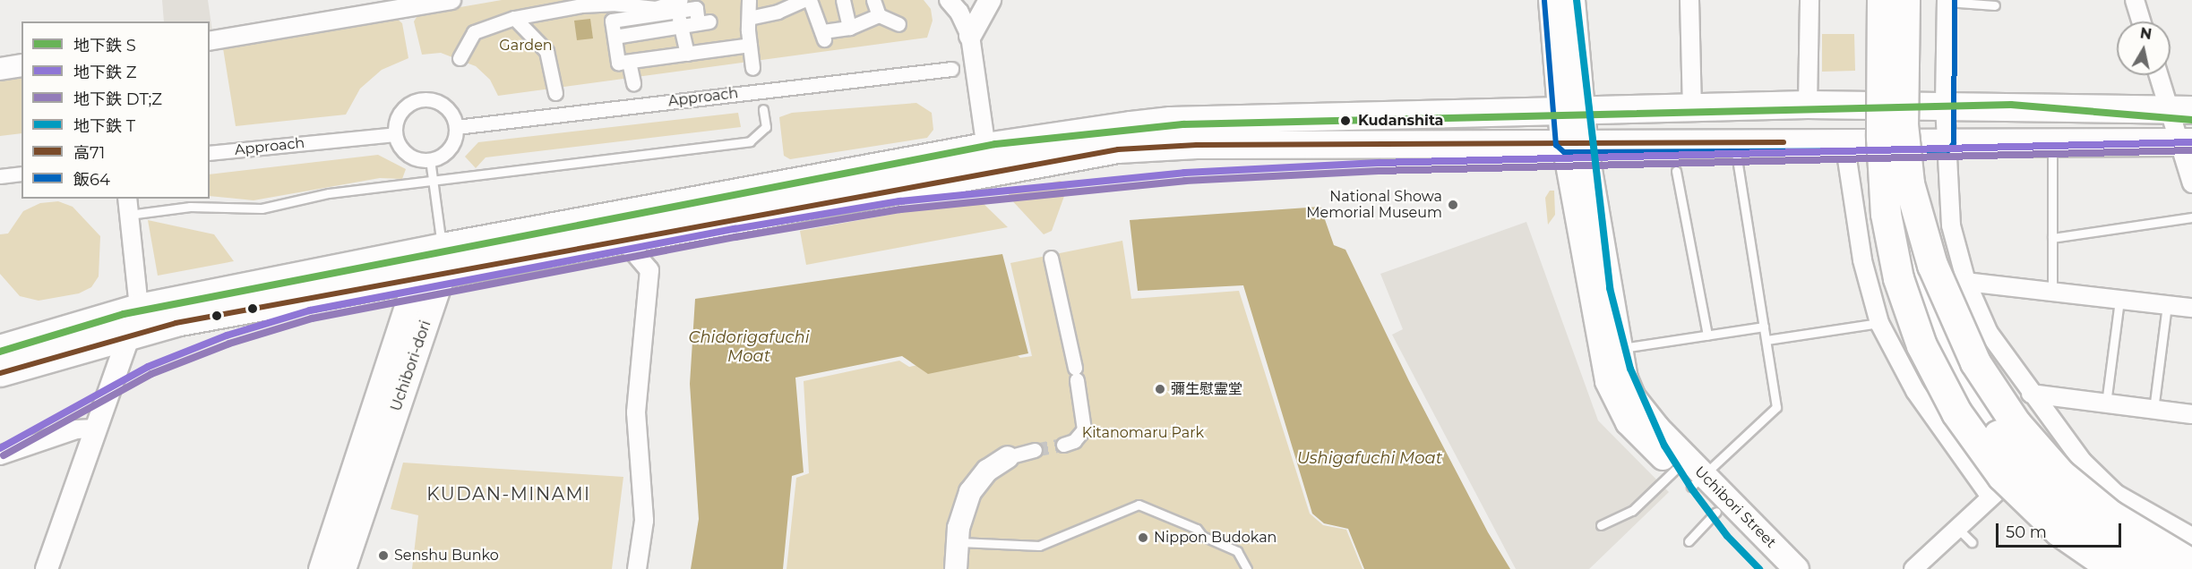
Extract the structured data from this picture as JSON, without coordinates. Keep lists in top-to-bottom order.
{
  "streets": {
    "main road": ["Uchibori-dori", "Uchibori Street"],
    "street": ["Approach"]
  },
  "districts": ["KUDAN-MINAMI"],
  "water": ["Chidorigafuchi Moat", "Ushigafuchi Moat"],
  "parks": ["Garden", "Kitanomaru Park"],
  "places": [
    "Kudanshita",
    "National Showa Memorial Museum",
    "彌生慰霊堂",
    "Nippon Budokan",
    "Senshu Bunko"
  ],
  "lines": [
    "metro line T",
    "transit line 飯64",
    "metro line S",
    "metro line Z",
    "transit line 高71",
    "metro line DT;Z"
  ],
  "legend": [
    "地下鉄 S",
    "地下鉄 Z",
    "地下鉄 DT;Z",
    "地下鉄 T",
    "高71",
    "飯64"
  ],
  "scale_bar": "50 m",
  "north": "top"
}
